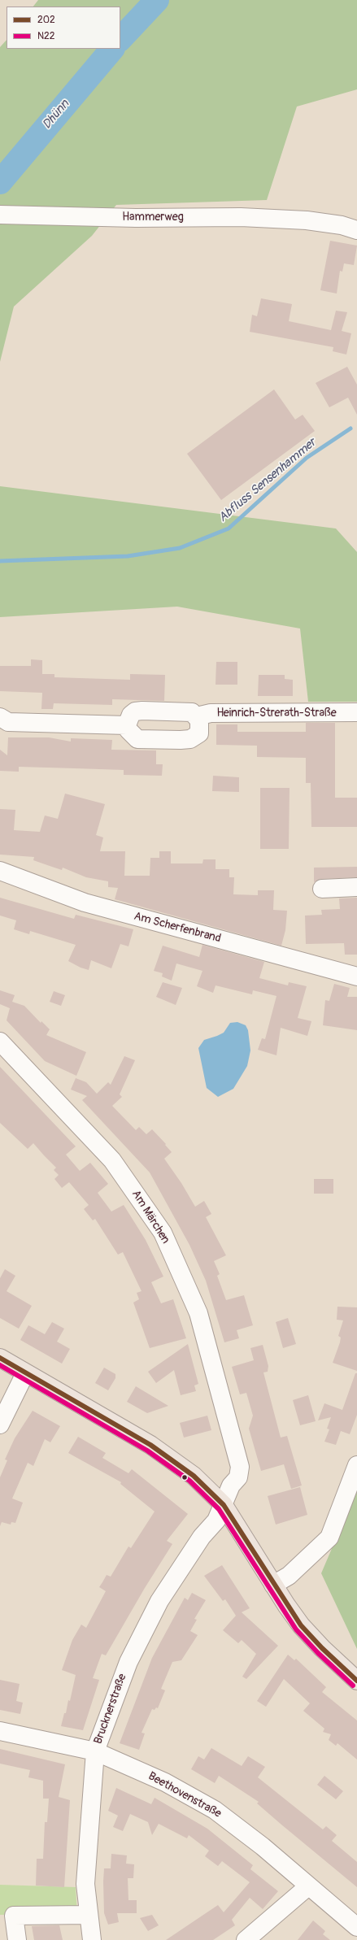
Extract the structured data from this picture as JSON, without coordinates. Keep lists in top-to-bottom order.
{
  "streets": {
    "street": [
      "Hammerweg",
      "Heinrich-Strerath-Straße",
      "Am Scherfenbrand",
      "Am Märchen",
      "Brucknerstraße",
      "Beethovenstraße"
    ]
  },
  "crossings": [
    ["Am Märchen", "Brucknerstraße"],
    ["Brucknerstraße", "Beethovenstraße"]
  ],
  "water": ["Dhünn", "Abfluss Sensenhammer"],
  "lines": ["transit line 202", "transit line N22"],
  "legend": ["202", "N22"]
}
